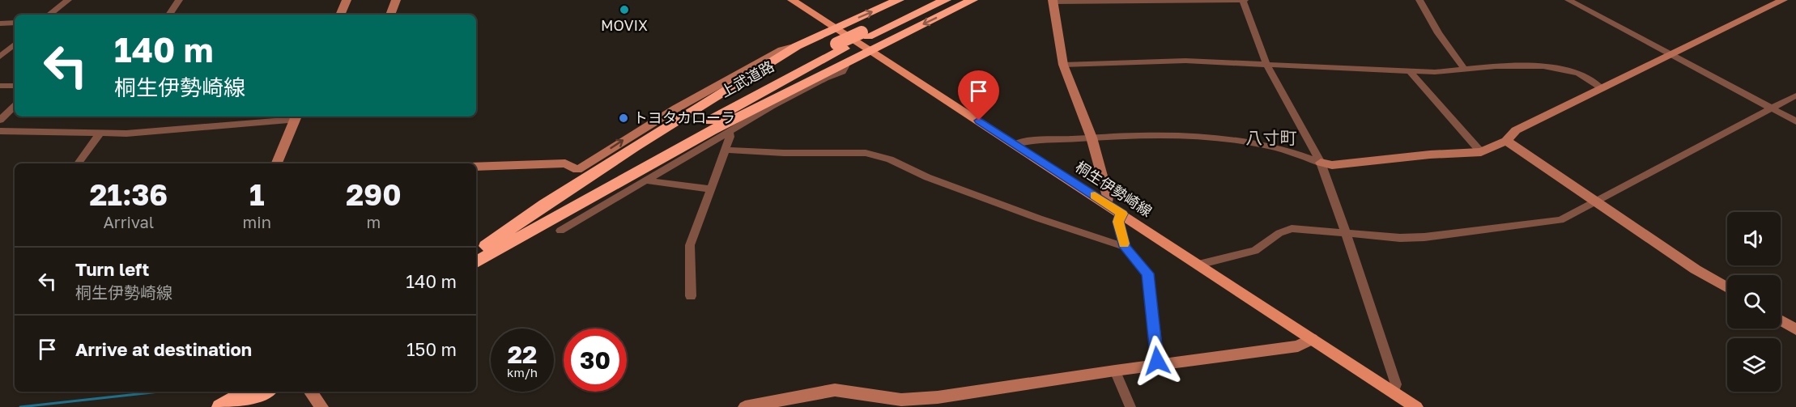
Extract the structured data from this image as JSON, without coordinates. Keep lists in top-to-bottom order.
{
  "streets": {
    "highway": ["上武道路"],
    "main road": ["桐生伊勢崎線"]
  },
  "districts": ["八寸町"],
  "places": ["MOVIX", "トヨタカローラ"],
  "page": {
    "turn": ["140 m", "桐生伊勢崎線"],
    "eta": [
      "21:36",
      "Arrival",
      "1",
      "min",
      "290",
      "m"
    ],
    "list": [
      {
        "name": "Turn left",
        "note": "桐生伊勢崎線",
        "value": "140 m"
      },
      {
        "name": "Arrive at destination",
        "value": "150 m"
      }
    ],
    "speed": "22 km/h",
    "limit": "30"
  }
}
